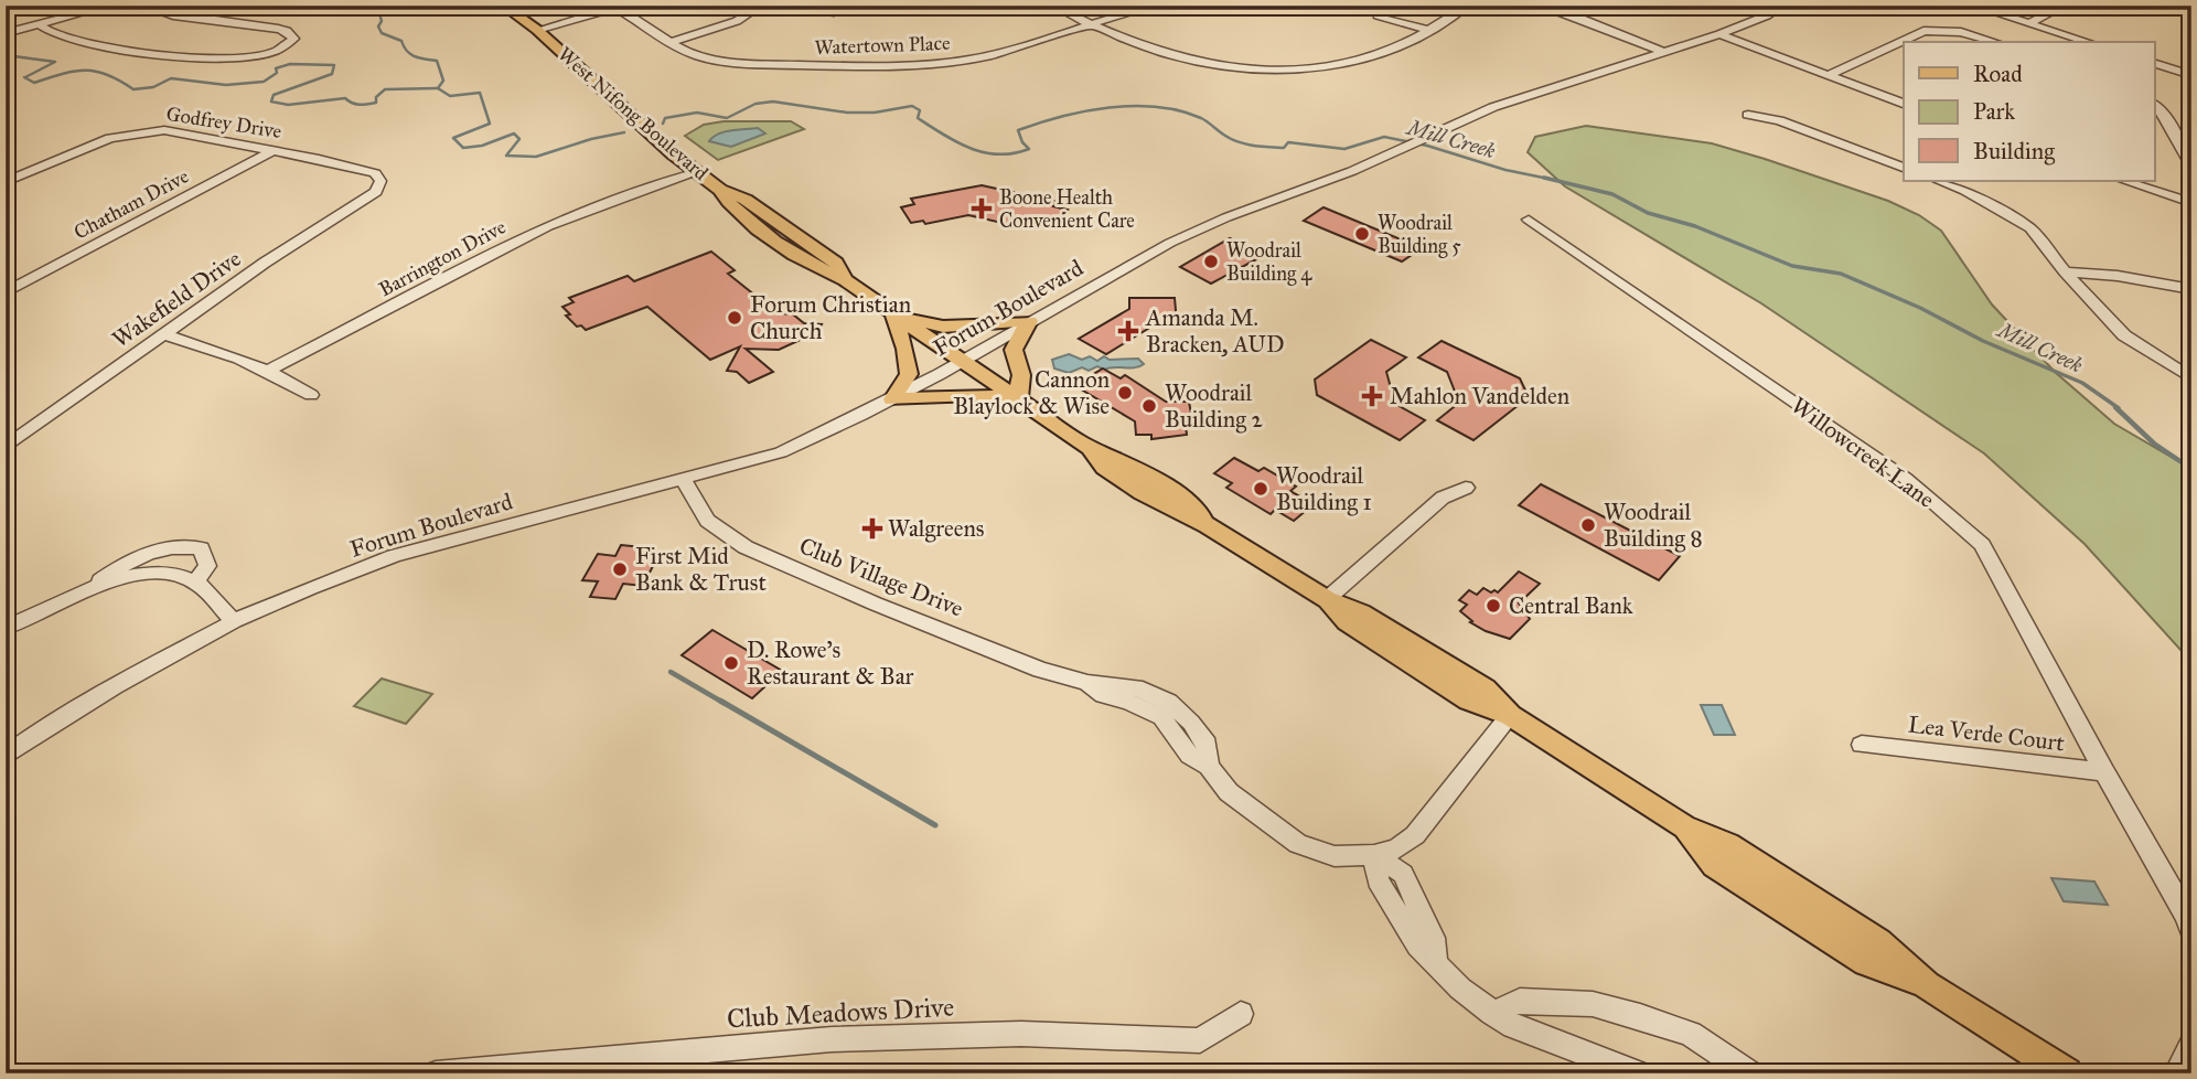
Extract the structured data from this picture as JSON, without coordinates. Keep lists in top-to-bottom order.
{
  "streets": {
    "main road": ["West Nifong Boulevard"],
    "street": [
      "Watertown Place",
      "Godfrey Drive",
      "Chatham Drive",
      "Barrington Drive",
      "Wakefield Drive",
      "Forum Boulevard",
      "Willowcreek Lane",
      "Club Village Drive",
      "Lea Verde Court",
      "Club Meadows Drive"
    ]
  },
  "crossings": [
    ["West Nifong Boulevard", "Barrington Drive"],
    ["West Nifong Boulevard", "Forum Boulevard"],
    ["West Nifong Boulevard", "Club Village Drive"],
    ["Godfrey Drive", "Chatham Drive"],
    ["Godfrey Drive", "Wakefield Drive"],
    ["Forum Boulevard", "Club Village Drive"],
    ["Willowcreek Lane", "Lea Verde Court"]
  ],
  "water": ["Mill Creek"],
  "places": {
    "health": [
      "Boone Health Convenient Care",
      "Amanda M. Bracken, AUD",
      "Mahlon Vandelden",
      "Walgreens"
    ],
    "other": [
      "Woodrail Building 5",
      "Woodrail Building 4",
      "Forum Christian Church",
      "Cannon Blaylock & Wise",
      "Woodrail Building 2",
      "Woodrail Building 1",
      "Woodrail Building 8",
      "First Mid Bank & Trust",
      "Central Bank",
      "D. Rowe's Restaurant & Bar"
    ]
  },
  "legend": ["Road", "Park", "Building"]
}
